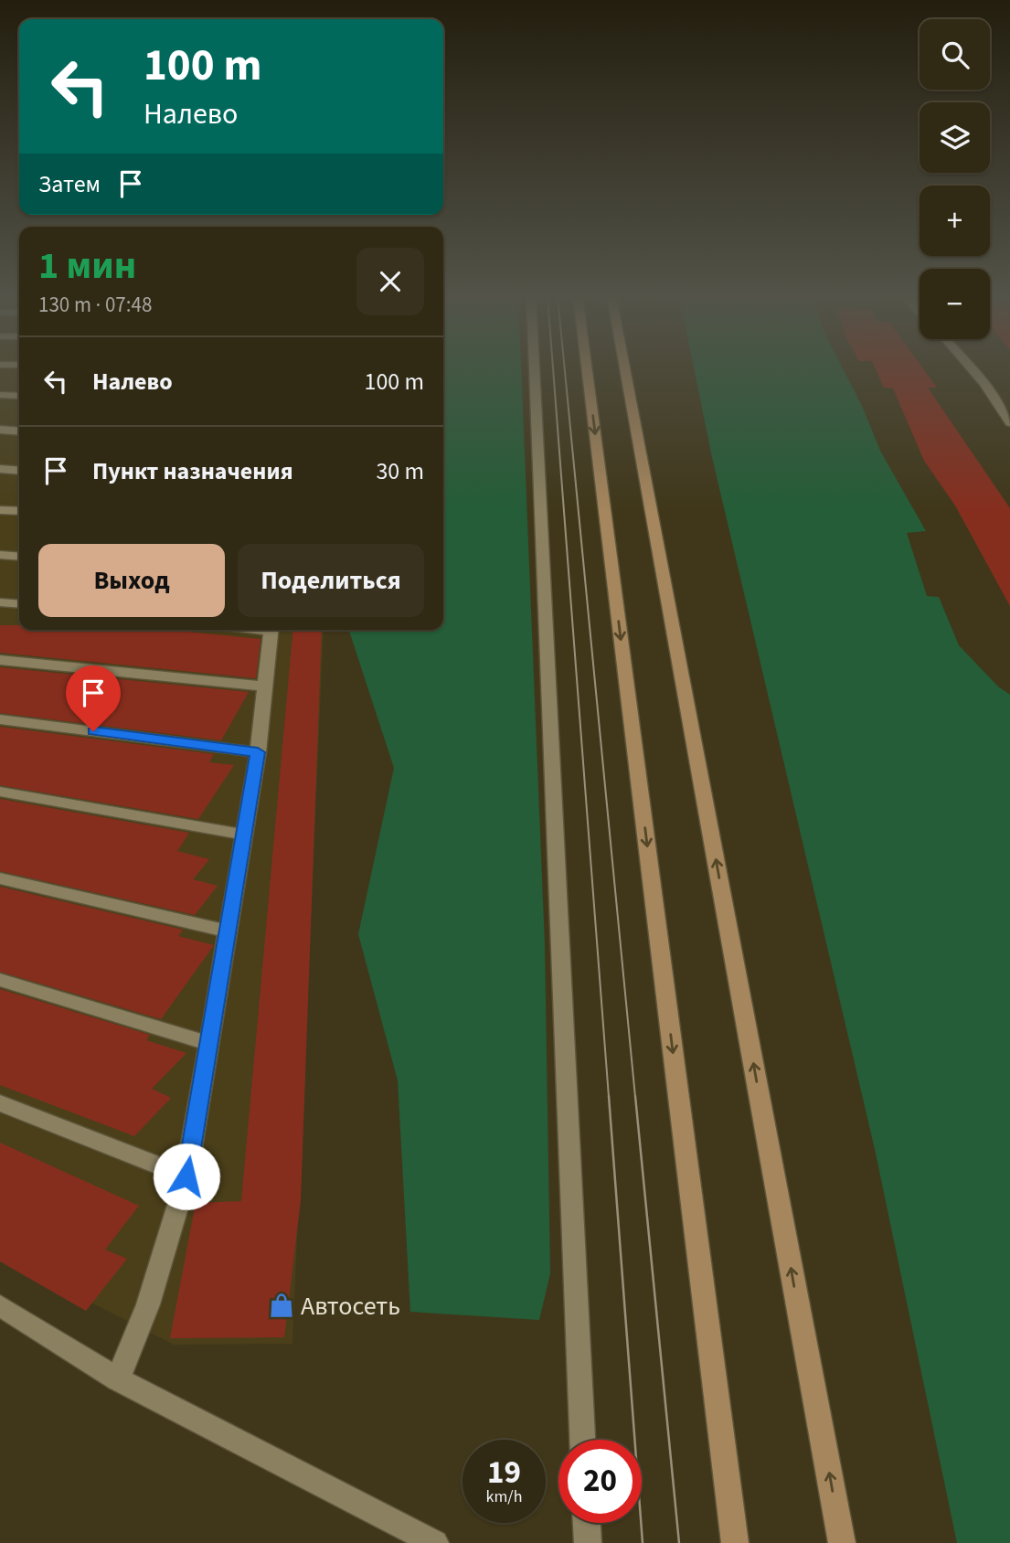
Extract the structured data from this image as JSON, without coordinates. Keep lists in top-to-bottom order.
{
  "places": {
    "shop": ["Автосеть"]
  },
  "page": {
    "map_buttons": ["+", "−"],
    "turn": ["100 m", "Налево"],
    "then": "Затем",
    "heading": ["1 мин", "130 m · 07:48"],
    "list": [
      {
        "name": "Налево",
        "value": "100 m"
      },
      {
        "name": "Пункт назначения",
        "value": "30 m"
      }
    ],
    "buttons": ["Выход", "Поделиться"],
    "speed": "19 km/h",
    "limit": "20"
  }
}
